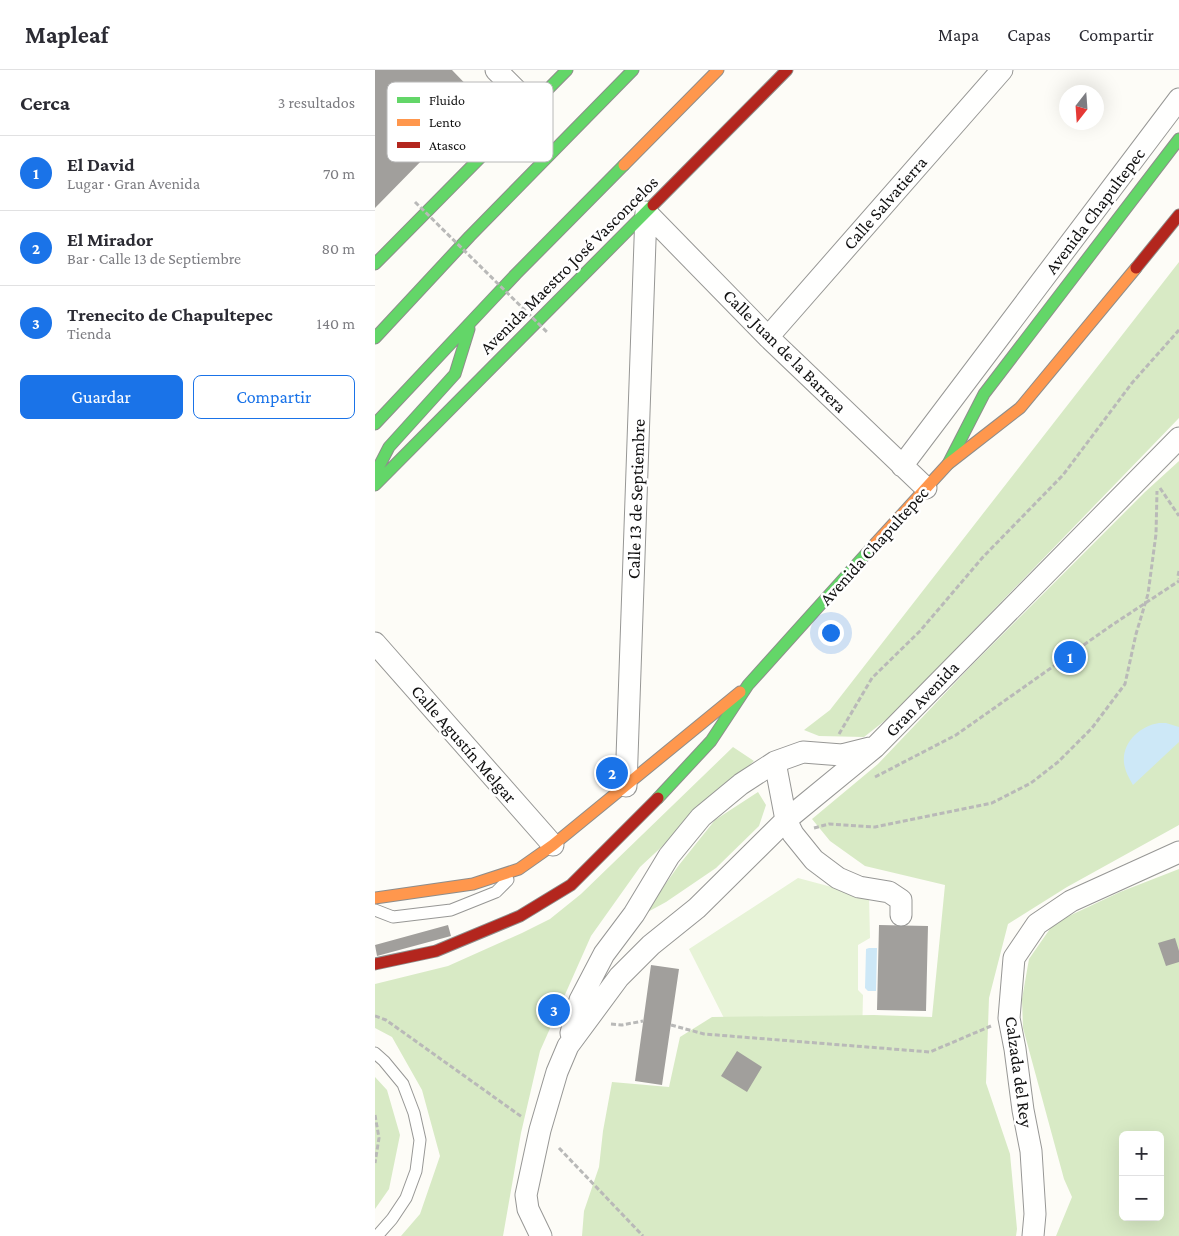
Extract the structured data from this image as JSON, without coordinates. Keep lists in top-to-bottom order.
{
  "streets": {
    "main road": ["Avenida Chapultepec", "Avenida Maestro José Vasconcelos"],
    "street": [
      "Calle Salvatierra",
      "Calle Juan de la Barrera",
      "Calle 13 de Septiembre",
      "Gran Avenida",
      "Calle Agustín Melgar",
      "Calzada del Rey"
    ]
  },
  "crossings": [
    ["Calle Salvatierra", "Calle Juan de la Barrera"],
    ["Avenida Chapultepec", "Calle Juan de la Barrera"],
    ["Avenida Chapultepec", "Calle 13 de Septiembre"],
    ["Avenida Chapultepec", "Calle Agustín Melgar"],
    ["Avenida Maestro José Vasconcelos", "Calle Juan de la Barrera"],
    ["Avenida Maestro José Vasconcelos", "Calle 13 de Septiembre"],
    ["Calle Juan de la Barrera", "Calle 13 de Septiembre"]
  ],
  "legend": ["Fluido", "Lento", "Atasco"],
  "north": "bottom",
  "page": {
    "header": "Mapleaf",
    "nav": ["Mapa", "Capas", "Compartir"],
    "heading": ["Cerca", "3 resultados"],
    "list": [
      {
        "mark": "1",
        "name": "El David",
        "note": "Lugar · Gran Avenida",
        "value": "70 m"
      },
      {
        "mark": "2",
        "name": "El Mirador",
        "note": "Bar · Calle 13 de Septiembre",
        "value": "80 m"
      },
      {
        "mark": "3",
        "name": "Trenecito de Chapultepec",
        "note": "Tienda",
        "value": "140 m"
      }
    ],
    "buttons": ["Guardar", "Compartir"],
    "pins": ["1", "2", "3"],
    "map_buttons": ["+", "−"]
  }
}
